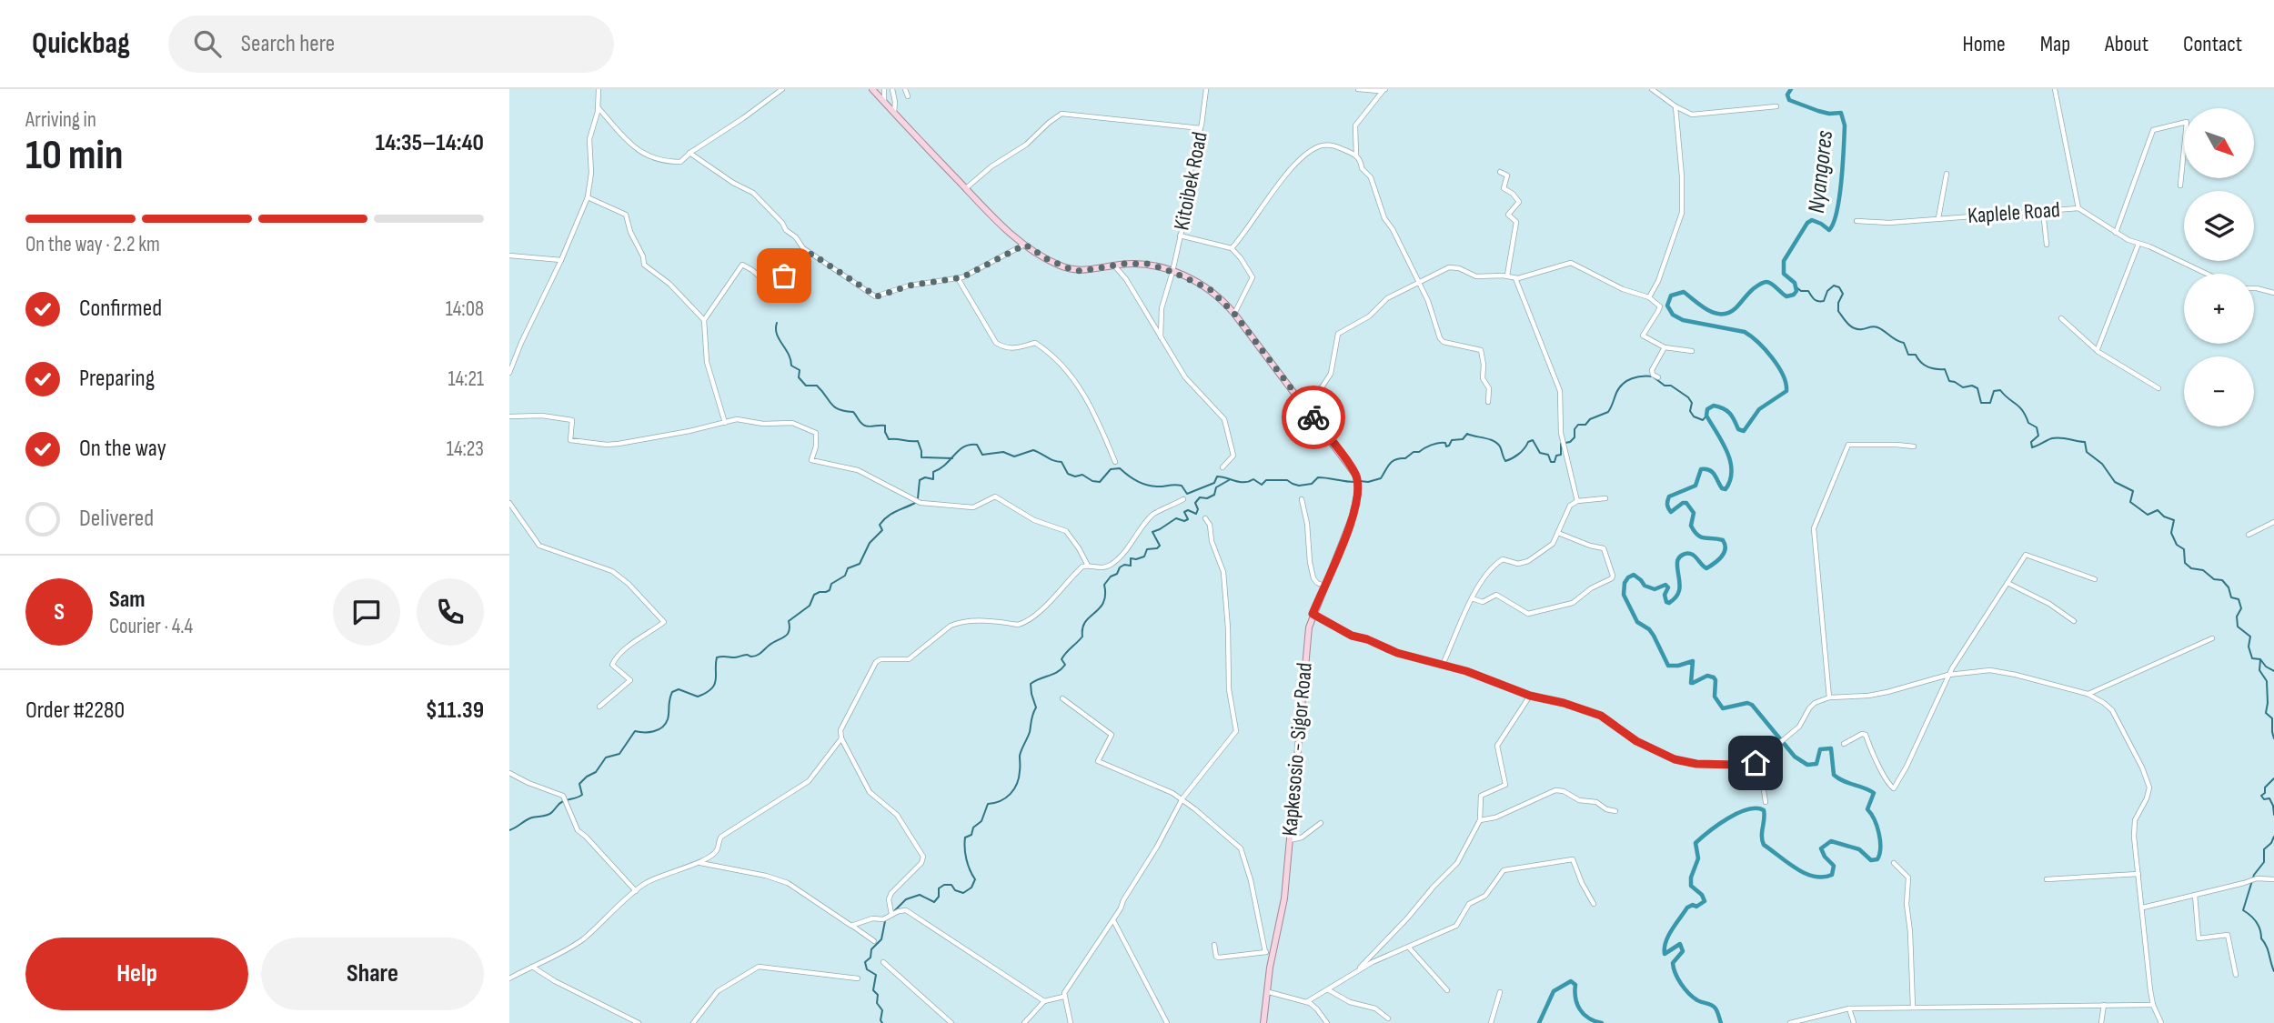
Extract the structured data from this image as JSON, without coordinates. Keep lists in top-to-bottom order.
{
  "streets": {
    "main road": ["Kapkesosio - Sigor Road"],
    "street": ["Kitoibek Road", "Kaplele Road"]
  },
  "water": ["Nyangores"],
  "north": "bottom right",
  "page": {
    "header": "Quickbag",
    "search": "Search here",
    "nav": [
      "Home",
      "Map",
      "About",
      "Contact"
    ],
    "heading": ["10 min", "Arriving in", "14:35–14:40"],
    "panel": [
      "Sam",
      "Courier · 4.4",
      "Order #2280",
      "$11.39"
    ],
    "map_buttons": ["+", "−"],
    "bar": "On the way · 2.2 km",
    "list": [
      ["Confirmed", "14:08"],
      ["Preparing", "14:21"],
      ["On the way", "14:23"],
      "Delivered"
    ],
    "round": "S",
    "buttons": ["Help", "Share"]
  }
}
